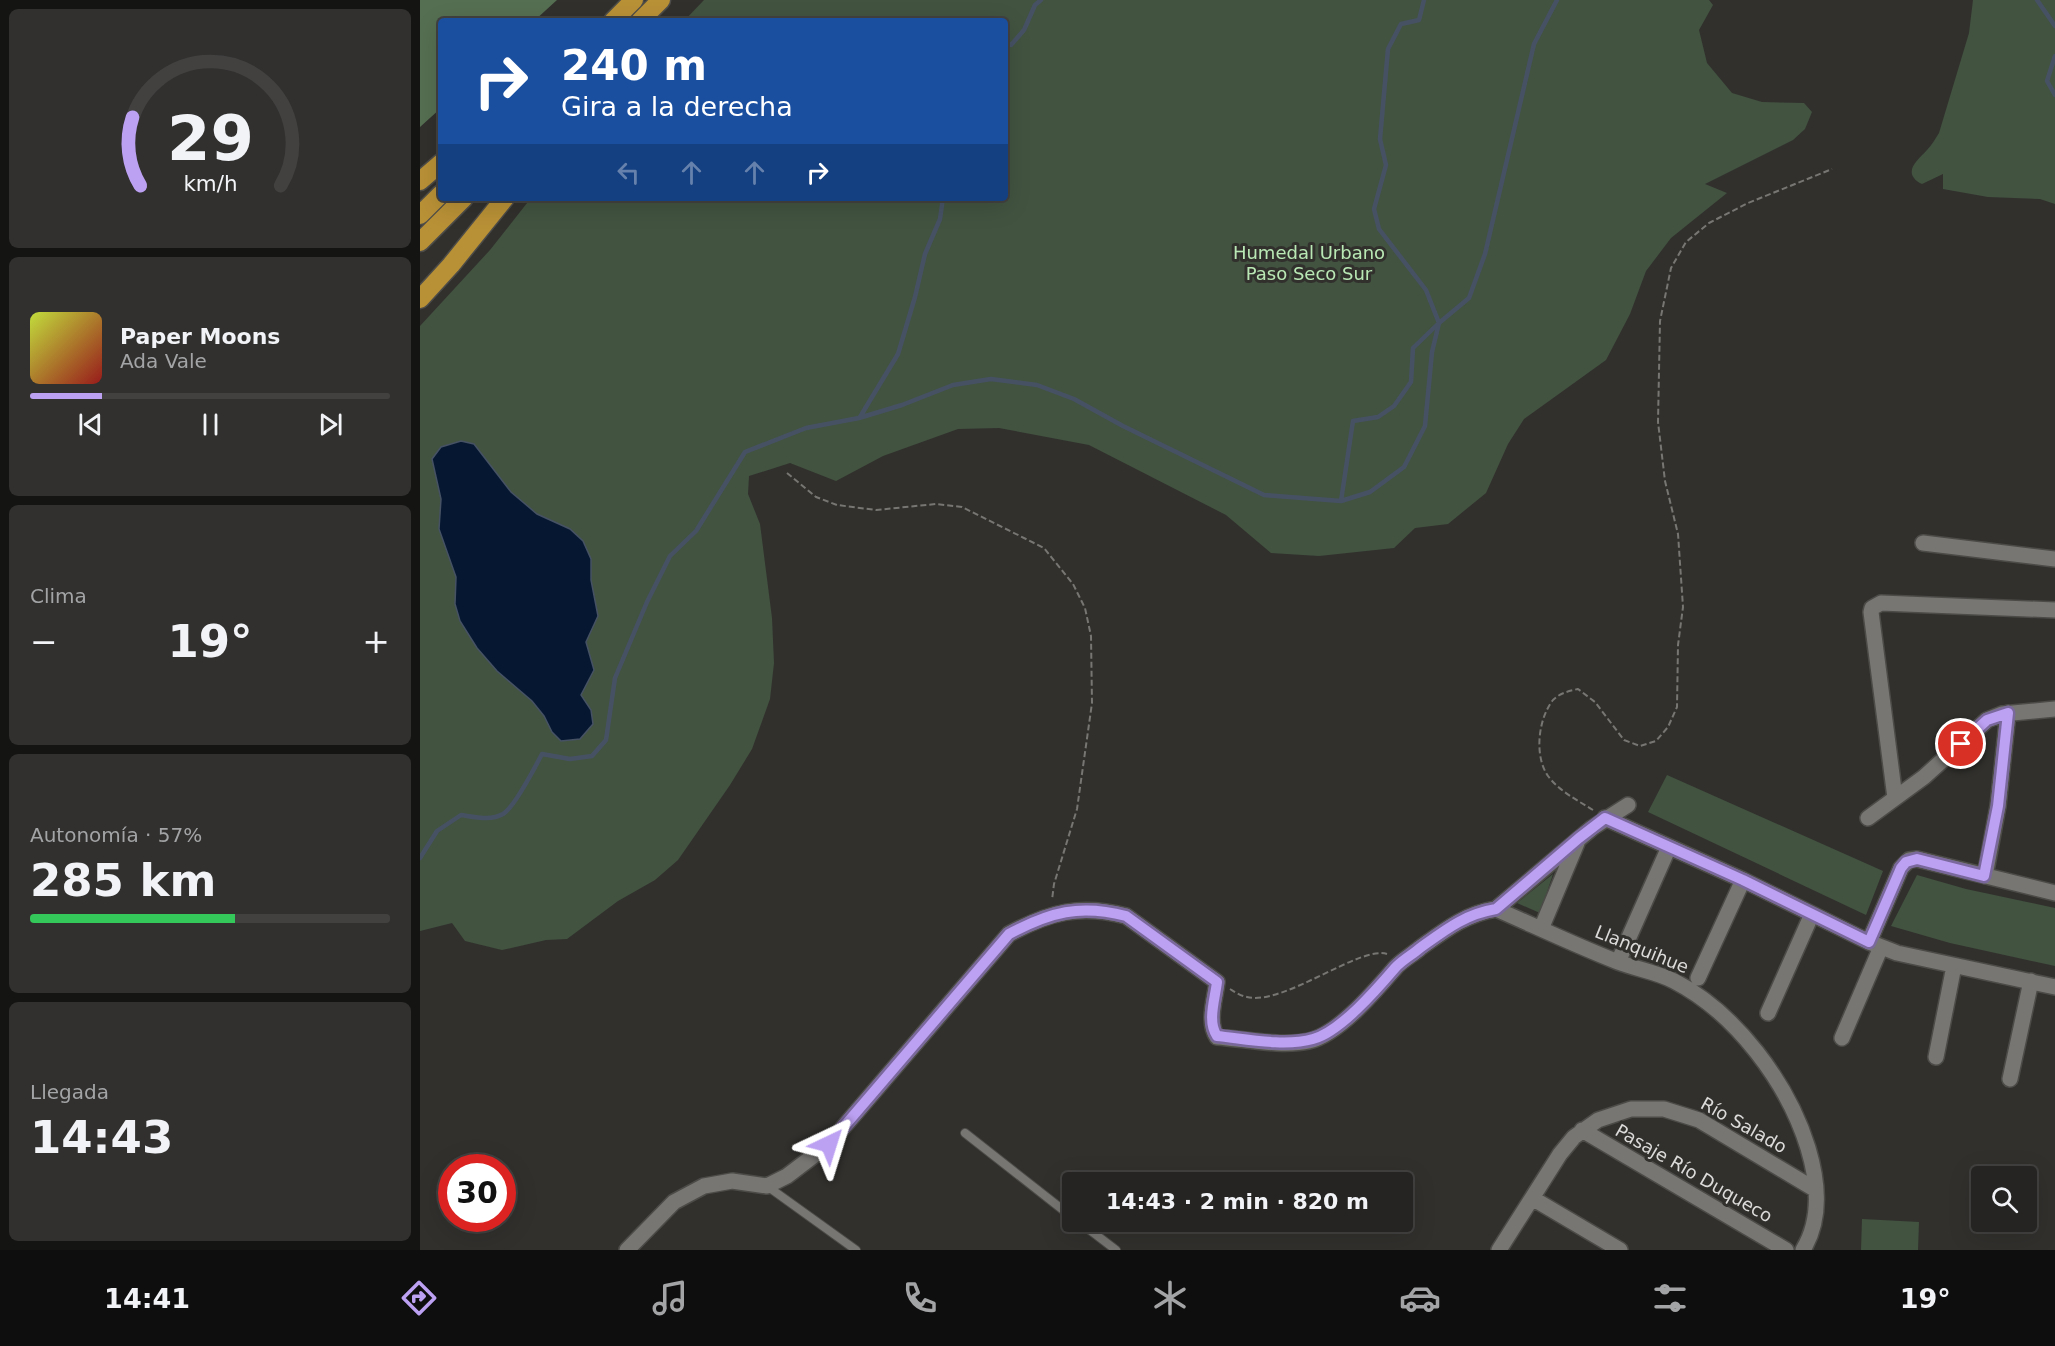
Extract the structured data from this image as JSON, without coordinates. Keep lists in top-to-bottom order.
{
  "streets": {
    "street": ["Llanquihue", "Río Salado", "Pasaje Río Duqueco"]
  },
  "crossings": [
    ["Llanquihue", "Río Salado"],
    ["Río Salado", "Pasaje Río Duqueco"]
  ],
  "parks": ["Humedal Urbano Paso Seco Sur"],
  "page": {
    "turn": ["240 m", "Gira a la derecha"],
    "song": ["Paper Moons", "Ada Vale"],
    "tile": [
      "Clima",
      ["Autonomía · 57%", "285 km"],
      ["Llegada", "14:43"]
    ],
    "heat": ["−", "19°", "+"],
    "limit": "30",
    "trip": "14:43 · 2 min · 820 m",
    "tabs": ["14:41", "19°"],
    "gauge": ["29", "km/h"]
  }
}
